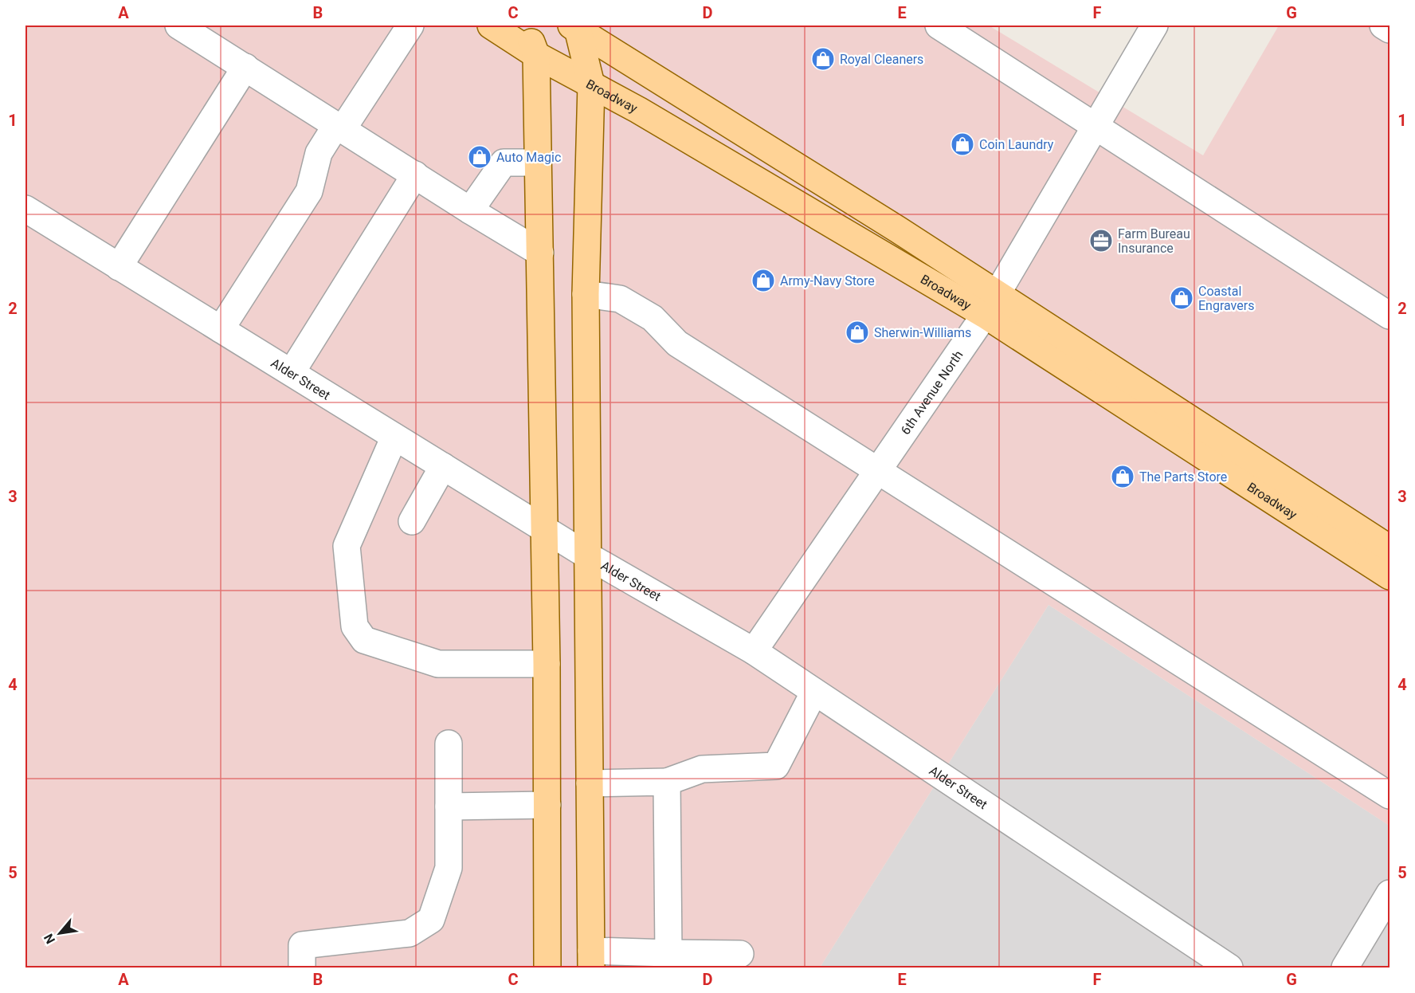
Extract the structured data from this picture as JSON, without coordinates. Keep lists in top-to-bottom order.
{
  "streets": {
    "main road": ["Broadway"],
    "street": ["Alder Street", "6th Avenue North"]
  },
  "crossings": [
    ["Broadway", "6th Avenue North"],
    ["Alder Street", "6th Avenue North"]
  ],
  "places": {
    "shop": [
      "Royal Cleaners",
      "Coin Laundry",
      "Auto Magic",
      "Army-Navy Store",
      "Coastal Engravers",
      "Sherwin-Williams",
      "The Parts Store"
    ],
    "office": ["Farm Bureau Insurance"]
  },
  "north": "bottom left",
  "grid": {
    "columns": [
      "A",
      "B",
      "C",
      "D",
      "E",
      "F",
      "G"
    ],
    "rows": [
      "1",
      "2",
      "3",
      "4",
      "5"
    ]
  }
}
